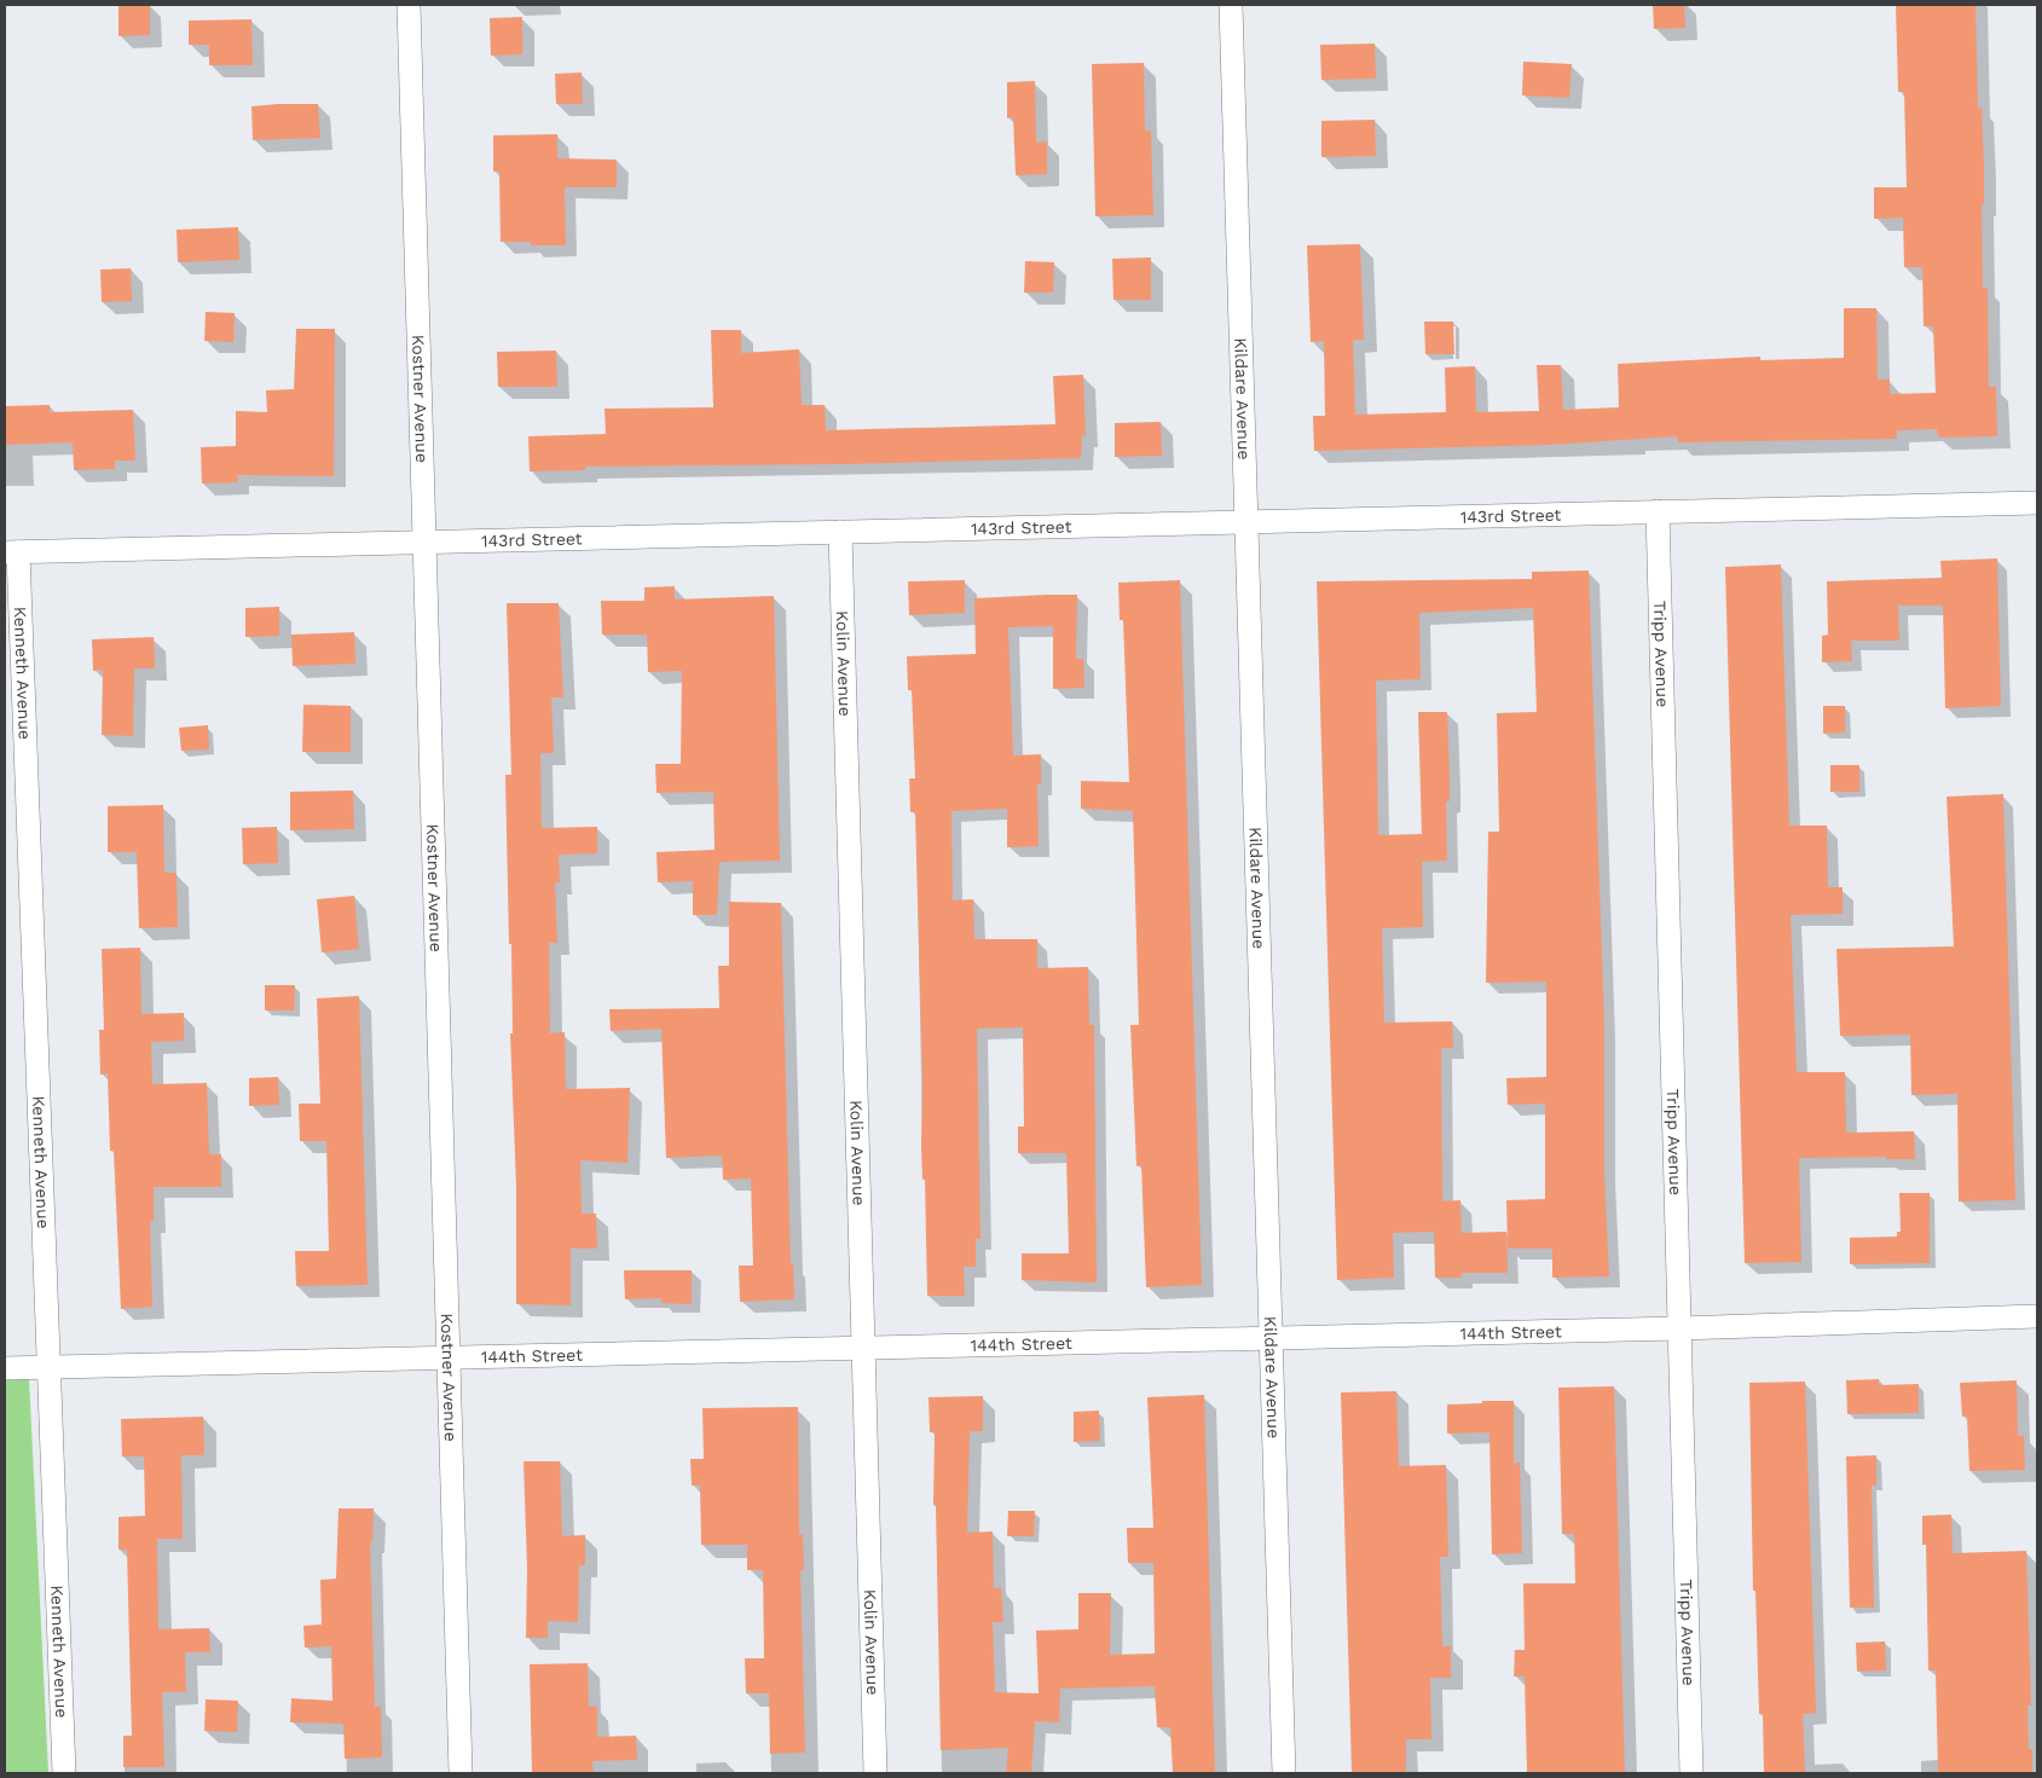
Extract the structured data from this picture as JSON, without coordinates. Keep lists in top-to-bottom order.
{
  "streets": {
    "street": [
      "Kostner Avenue",
      "Kildare Avenue",
      "143rd Street",
      "Tripp Avenue",
      "Kolin Avenue",
      "Kenneth Avenue",
      "144th Street"
    ]
  },
  "crossings": [
    ["Kostner Avenue", "143rd Street"],
    ["Kostner Avenue", "144th Street"],
    ["Kildare Avenue", "143rd Street"],
    ["Kildare Avenue", "144th Street"],
    ["143rd Street", "Tripp Avenue"],
    ["143rd Street", "Kolin Avenue"],
    ["143rd Street", "Kenneth Avenue"],
    ["Tripp Avenue", "144th Street"],
    ["Kolin Avenue", "144th Street"],
    ["Kenneth Avenue", "144th Street"]
  ]
}
